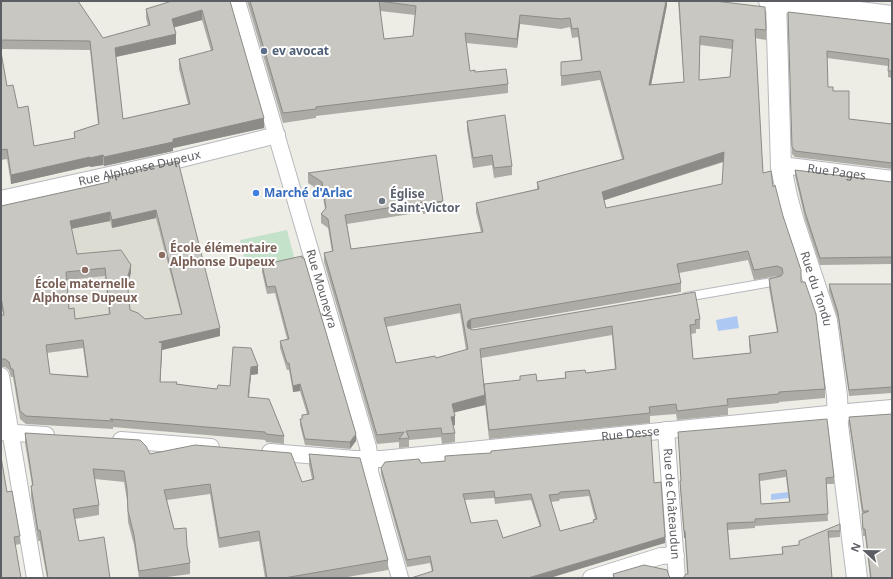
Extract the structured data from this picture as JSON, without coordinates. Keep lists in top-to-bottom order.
{
  "streets": {
    "street": [
      "Rue Alphonse Dupeux",
      "Rue Pages",
      "Rue Mouneyra",
      "Rue du Tondu",
      "Rue Desse",
      "Rue de Châteaudun"
    ]
  },
  "crossings": [
    ["Rue Alphonse Dupeux", "Rue Mouneyra"],
    ["Rue Pages", "Rue du Tondu"],
    ["Rue Mouneyra", "Rue Desse"],
    ["Rue du Tondu", "Rue Desse"],
    ["Rue Desse", "Rue de Châteaudun"]
  ],
  "places": [
    "ev avocat",
    "Marché d'Arlac",
    "Église Saint-Victor",
    "École élémentaire Alphonse Dupeux",
    "École maternelle Alphonse Dupeux"
  ],
  "north": "left"
}
